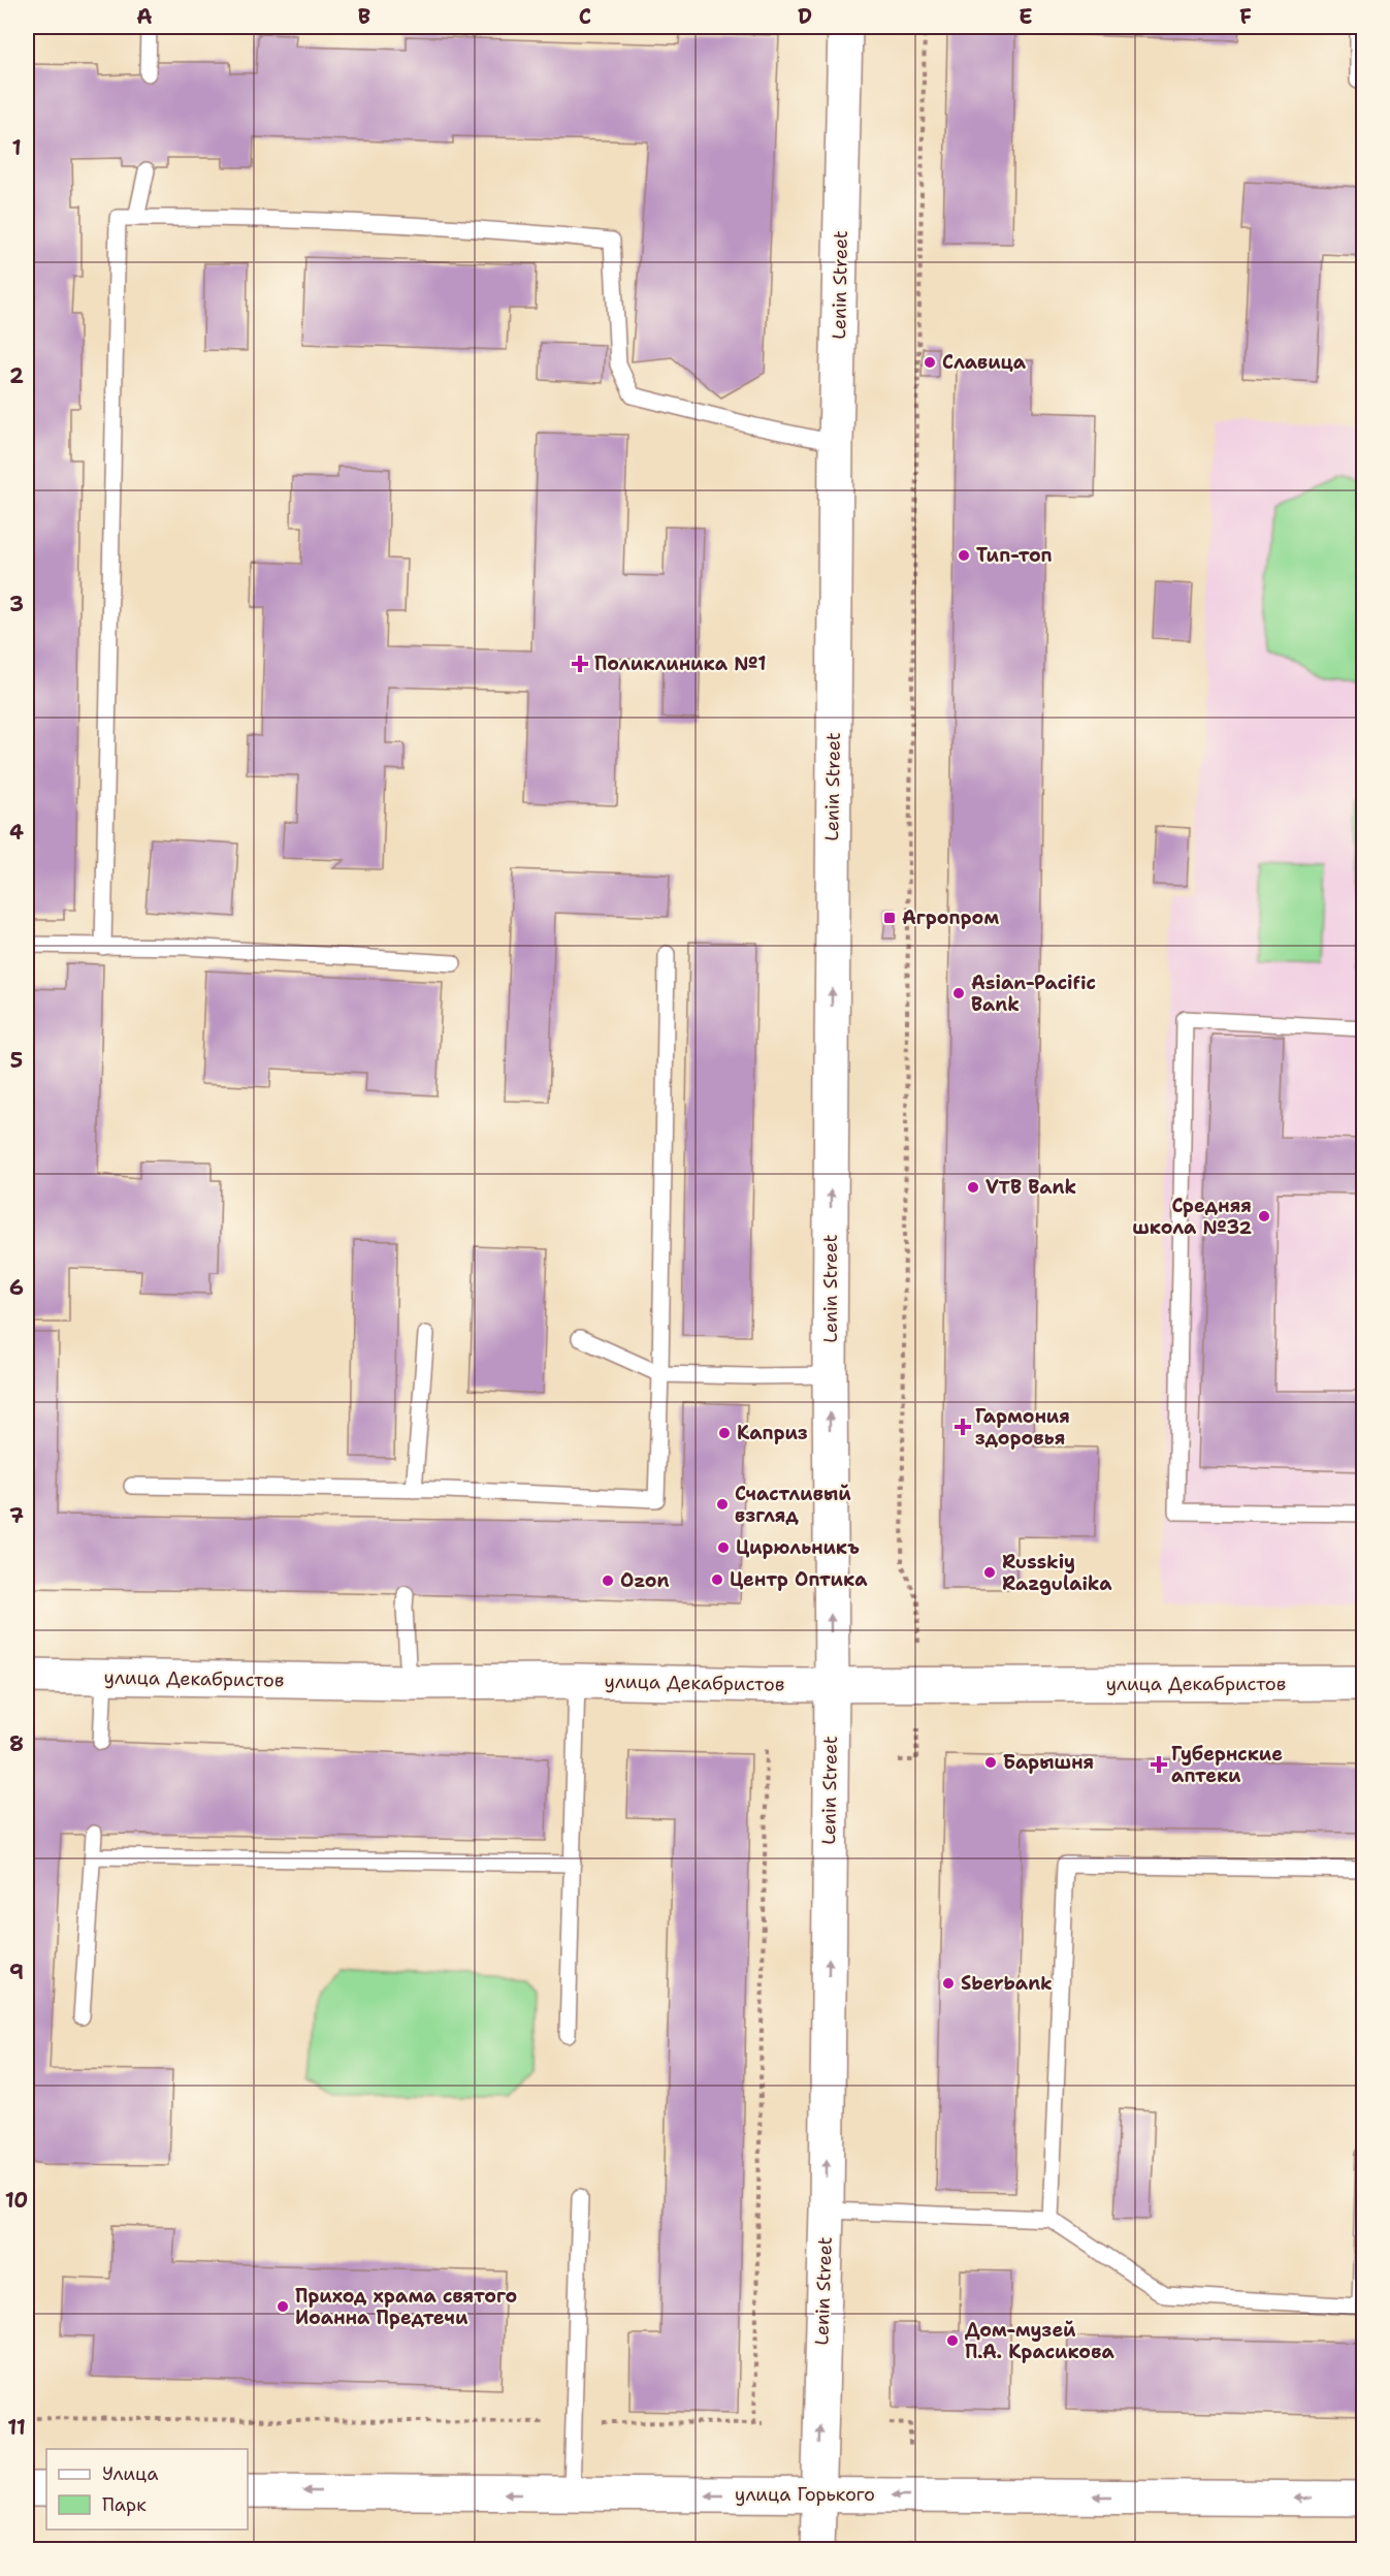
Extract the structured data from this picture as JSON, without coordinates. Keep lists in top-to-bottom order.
{
  "streets": {
    "main road": ["Lenin Street", "улица Декабристов", "улица Горького"]
  },
  "crossings": [
    ["Lenin Street", "улица Декабристов"],
    ["Lenin Street", "улица Горького"]
  ],
  "one_way": ["Lenin Street", "улица Горького"],
  "places": {
    "other": [
      "Славица",
      "Тип-топ",
      "Asian-Pacific Bank",
      "VTB Bank",
      "Средняя школа №32",
      "Каприз",
      "Счастливый взгляд",
      "Цирюльникъ",
      "Russkiy Razgulaika",
      "Центр Оптика",
      "Ozon",
      "Барышня",
      "Sberbank",
      "Приход храма святого Иоанна Предтечи",
      "Дом-музей П.А. Красикова"
    ],
    "health": ["Поликлиника №1", "Гармония здоровья", "Губернские аптеки"],
    "transit": ["Агропром"]
  },
  "legend": ["Улица", "Парк"],
  "grid": {
    "columns": [
      "A",
      "B",
      "C",
      "D",
      "E",
      "F"
    ],
    "rows": [
      "1",
      "2",
      "3",
      "4",
      "5",
      "6",
      "7",
      "8",
      "9",
      "10",
      "11"
    ]
  }
}
